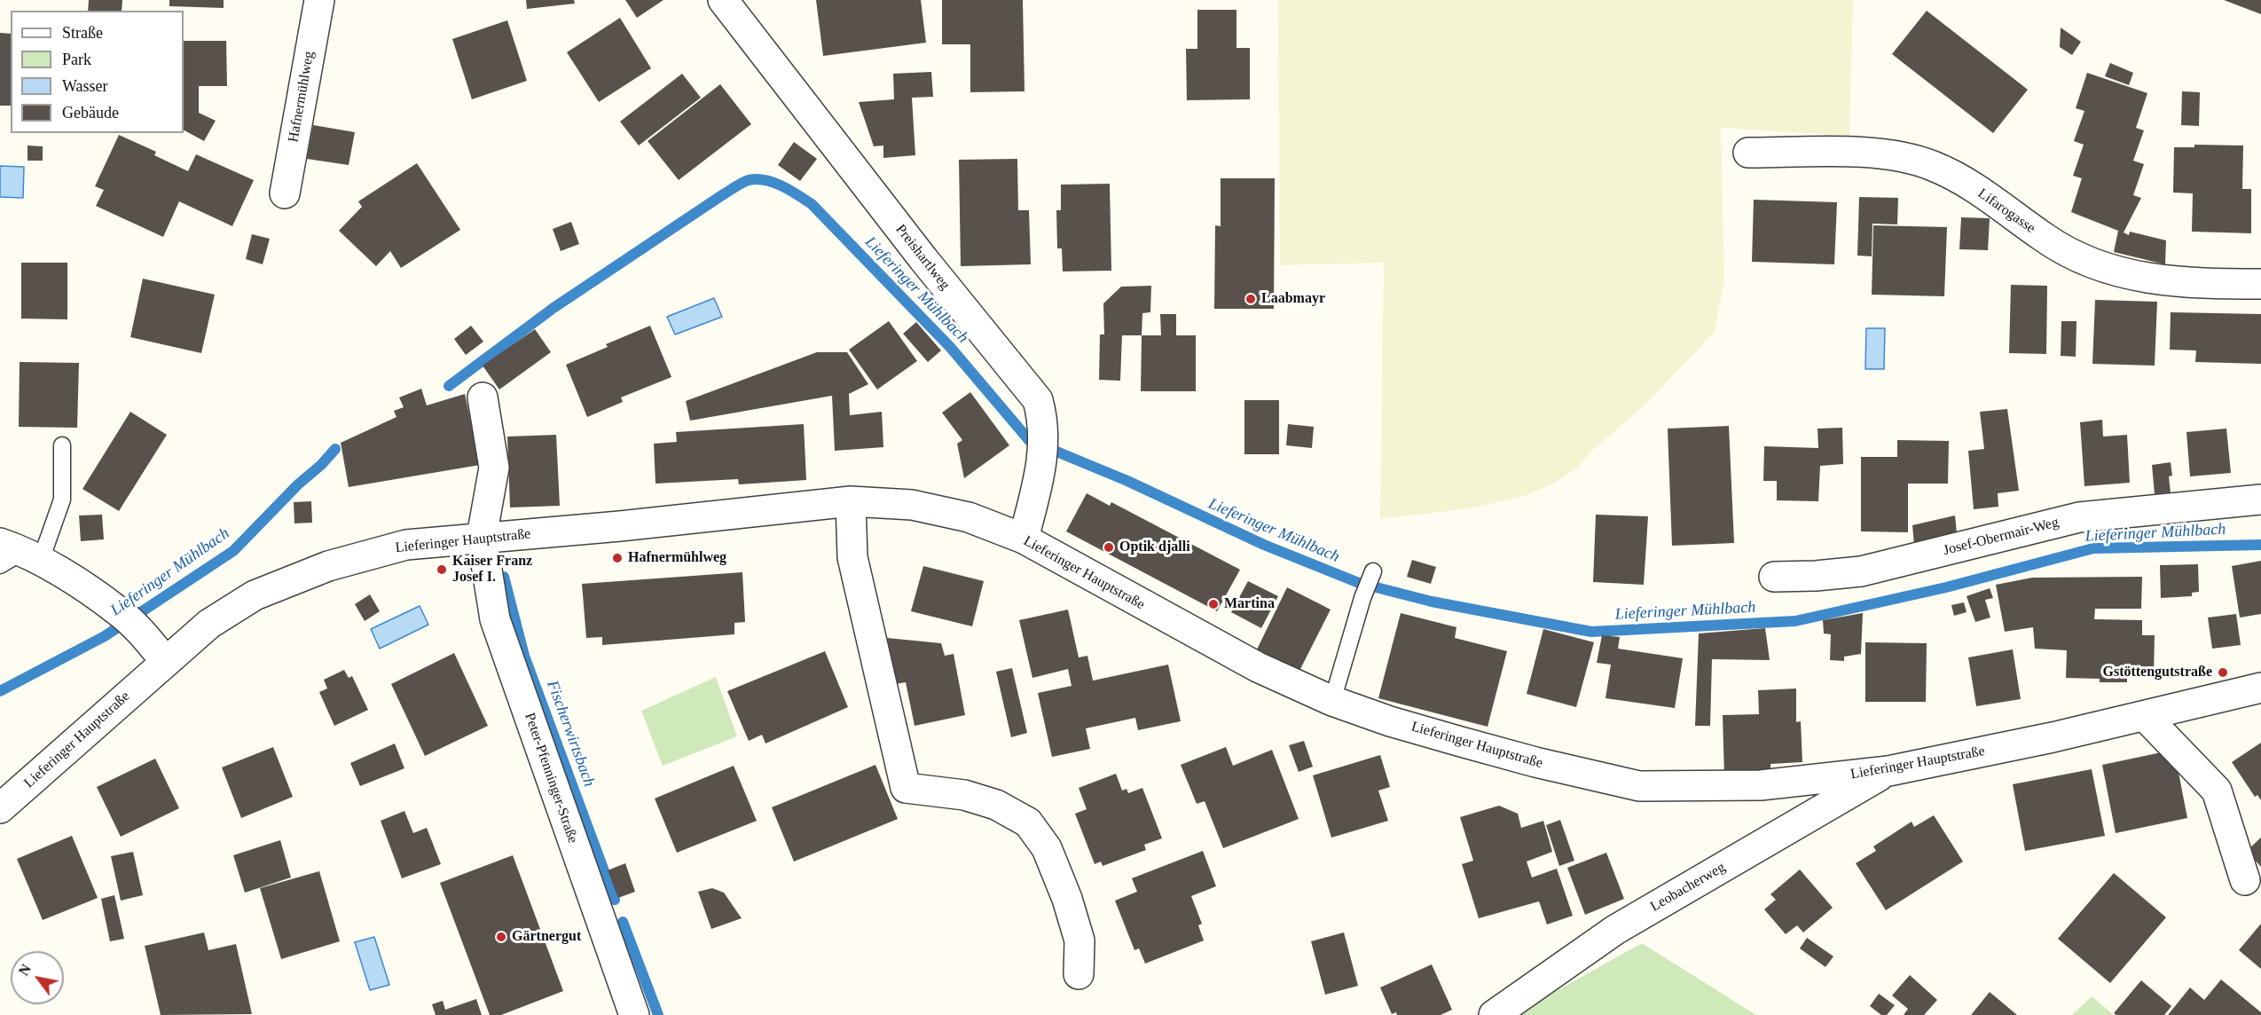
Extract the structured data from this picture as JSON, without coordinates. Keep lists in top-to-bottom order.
{
  "streets": {
    "street": [
      "Hafnermühlweg",
      "Lifarogasse",
      "Preishartlweg",
      "Josef-Obermair-Weg",
      "Lieferinger Hauptstraße",
      "Peter-Pfenninger-Straße",
      "Leobacherweg"
    ]
  },
  "crossings": [
    ["Preishartlweg", "Lieferinger Hauptstraße"],
    ["Lieferinger Hauptstraße", "Peter-Pfenninger-Straße"],
    ["Lieferinger Hauptstraße", "Leobacherweg"]
  ],
  "water": ["Lieferinger Mühlbach", "Fischerwirtsbach"],
  "places": [
    "Laabmayr",
    "Optik djalli",
    "Hafnermühlweg",
    "Kaiser Franz Josef I.",
    "Martina",
    "Gstöttengutstraße",
    "Gärtnergut"
  ],
  "legend": [
    "Straße",
    "Park",
    "Wasser",
    "Gebäude"
  ],
  "north": "top left"
}
